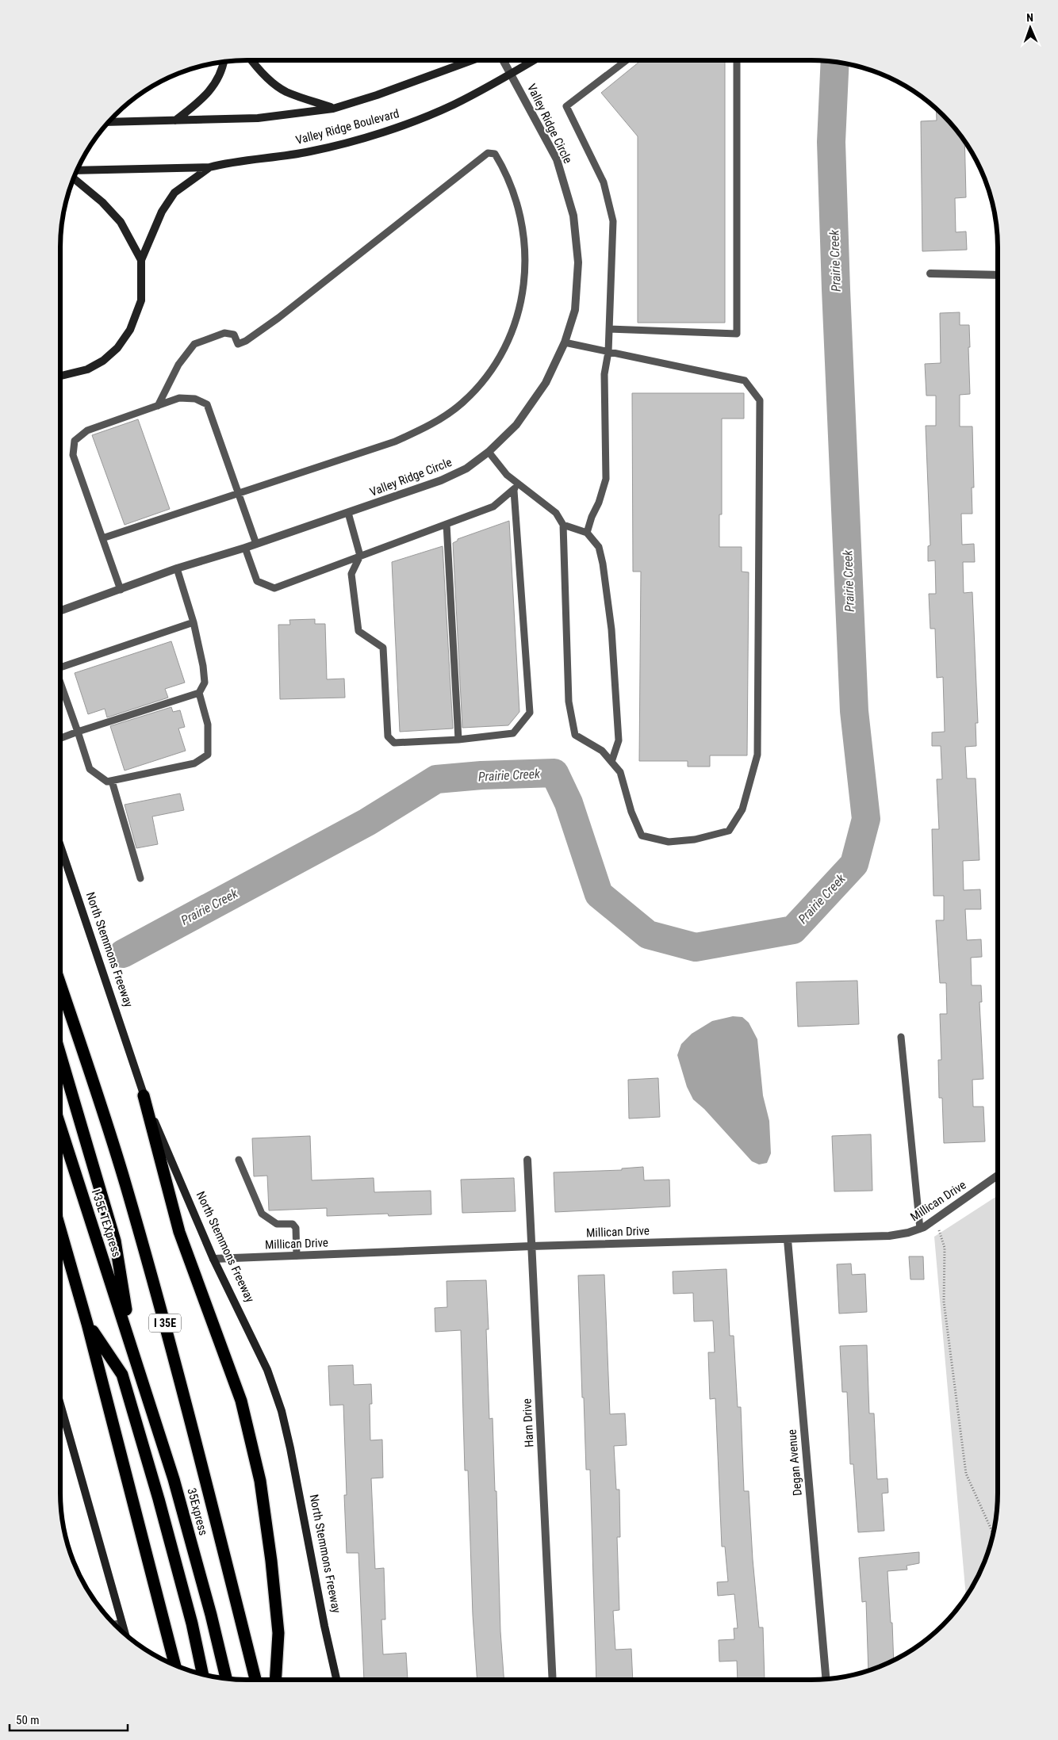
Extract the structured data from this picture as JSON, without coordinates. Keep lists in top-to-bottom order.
{
  "streets": {
    "highway": ["I 35E TEXpress", "I 35E", "35Express"],
    "main road": ["Valley Ridge Boulevard", "North Stemmons Freeway"],
    "street": [
      "Valley Ridge Circle",
      "Millican Drive",
      "Harn Drive",
      "Degan Avenue"
    ]
  },
  "crossings": [
    ["Valley Ridge Circle", "Valley Ridge Boulevard"],
    ["North Stemmons Freeway", "Millican Drive"],
    ["Millican Drive", "Harn Drive"],
    ["Millican Drive", "Degan Avenue"],
    ["I 35E TEXpress", "35Express"]
  ],
  "water": ["Prairie Creek"],
  "scale_bar": "50 m",
  "north": "top"
}
